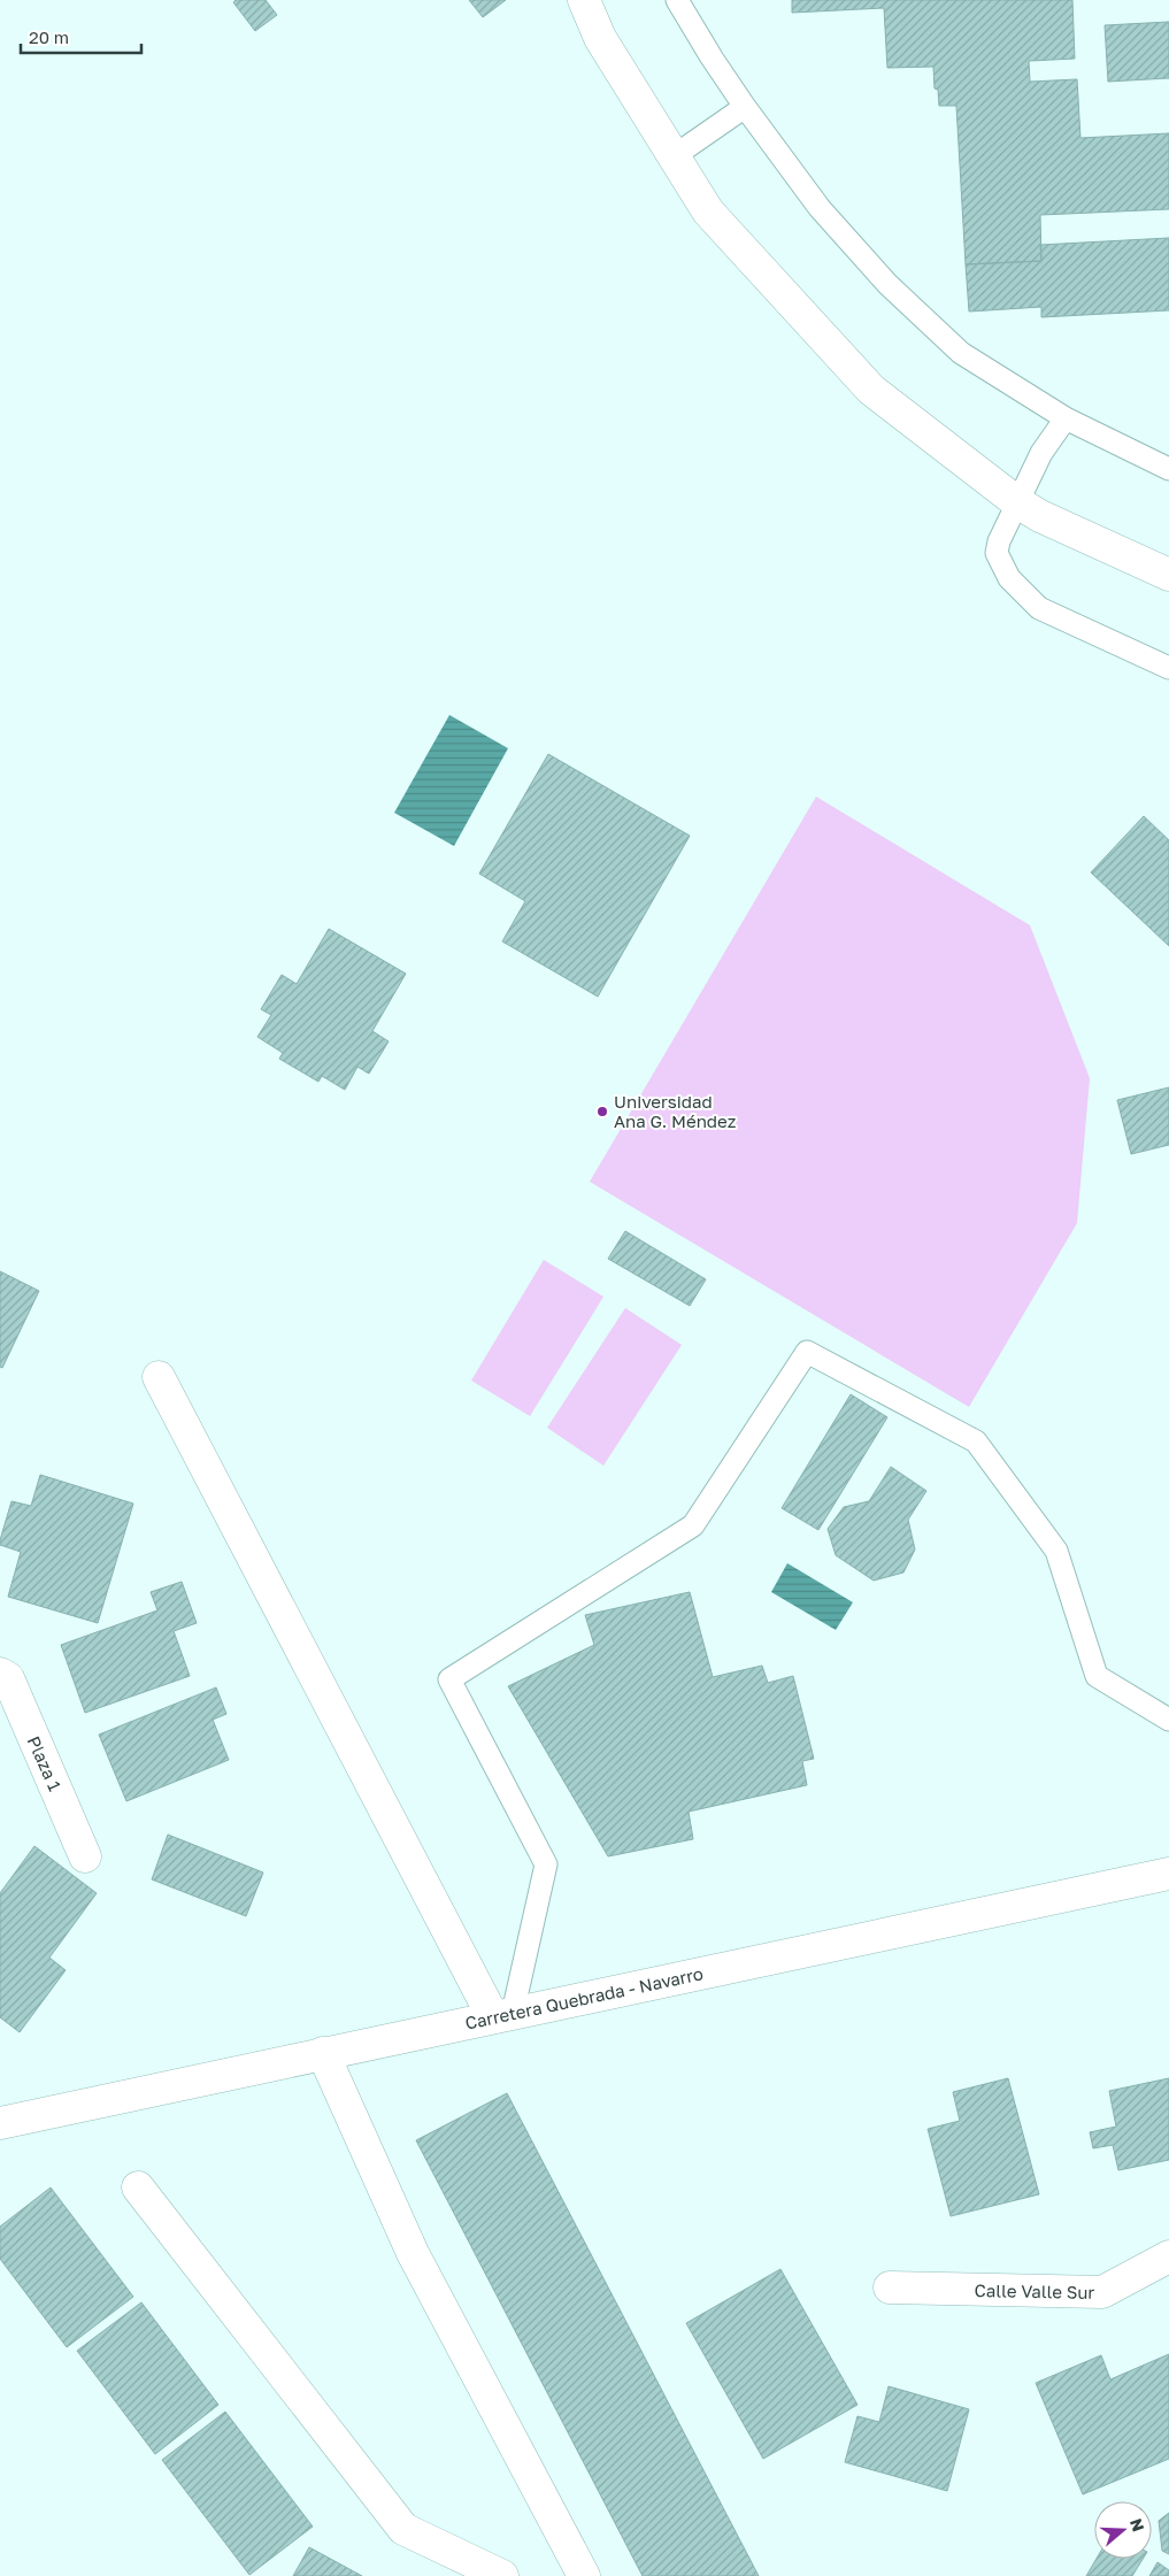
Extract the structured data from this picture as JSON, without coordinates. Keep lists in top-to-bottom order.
{
  "streets": {
    "street": ["Plaza 1", "Carretera Quebrada - Navarro", "Calle Valle Sur"]
  },
  "places": ["Universidad Ana G. Méndez"],
  "scale_bar": "20 m",
  "north": "right"
}
